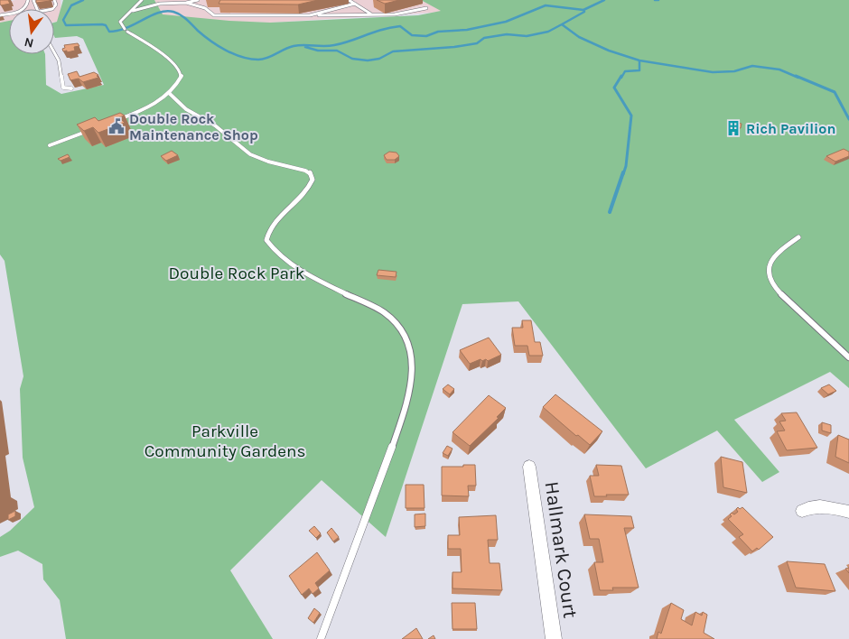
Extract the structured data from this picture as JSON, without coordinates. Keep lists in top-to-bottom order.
{
  "streets": {
    "street": ["Hallmark Court"]
  },
  "parks": ["Double Rock Park", "Parkville Community Gardens"],
  "places": {
    "public building": ["Double Rock Maintenance Shop"],
    "building": ["Rich Pavilion"]
  },
  "north": "bottom"
}
